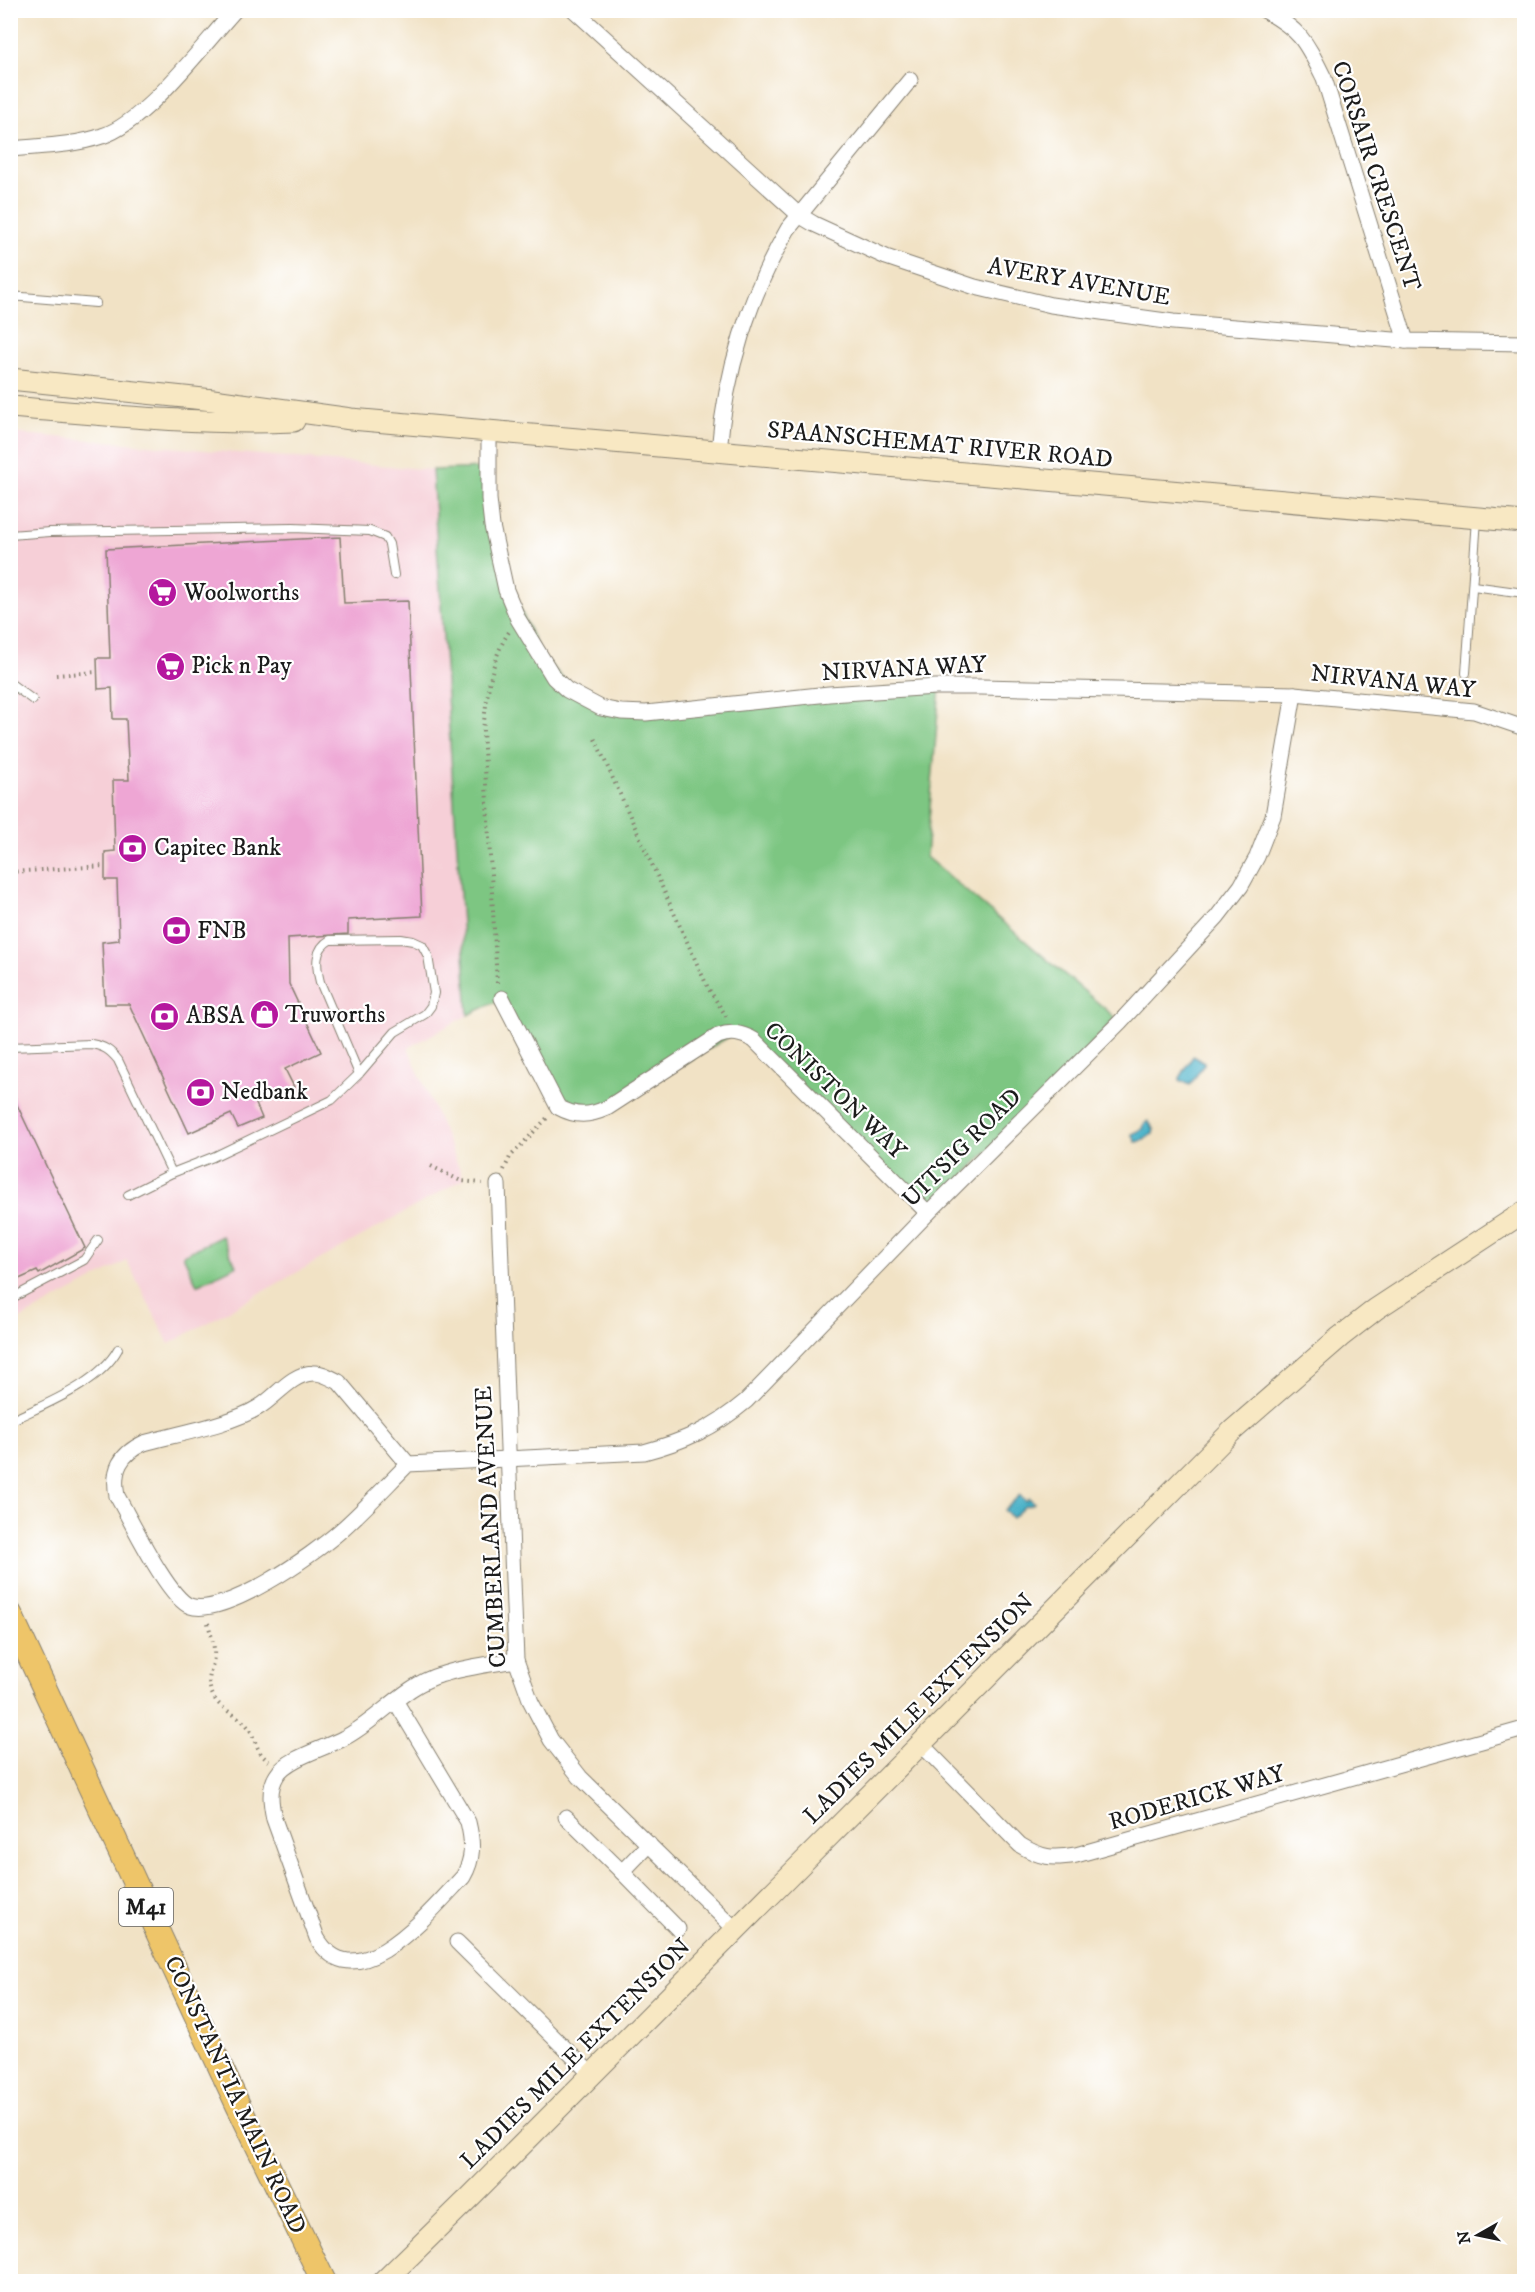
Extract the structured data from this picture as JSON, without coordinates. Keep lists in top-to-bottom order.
{
  "streets": {
    "main road": [
      "SPAANSCHEMAT RIVER ROAD",
      "LADIES MILE EXTENSION",
      "M41",
      "CONSTANTIA MAIN ROAD"
    ],
    "street": [
      "CORSAIR CRESCENT",
      "AVERY AVENUE",
      "NIRVANA WAY",
      "CONISTON WAY",
      "UITSIG ROAD",
      "CUMBERLAND AVENUE",
      "RODERICK WAY"
    ]
  },
  "crossings": [
    ["CORSAIR CRESCENT", "AVERY AVENUE"],
    ["SPAANSCHEMAT RIVER ROAD", "NIRVANA WAY"],
    ["NIRVANA WAY", "UITSIG ROAD"],
    ["CONISTON WAY", "UITSIG ROAD"],
    ["UITSIG ROAD", "CUMBERLAND AVENUE"],
    ["CUMBERLAND AVENUE", "LADIES MILE EXTENSION"],
    ["LADIES MILE EXTENSION", "RODERICK WAY"]
  ],
  "places": {
    "supermarket": ["Woolworths", "Pick n Pay"],
    "bank": [
      "Capitec Bank",
      "FNB",
      "ABSA",
      "Nedbank"
    ],
    "shop": ["Truworths"]
  },
  "north": "left"
}
